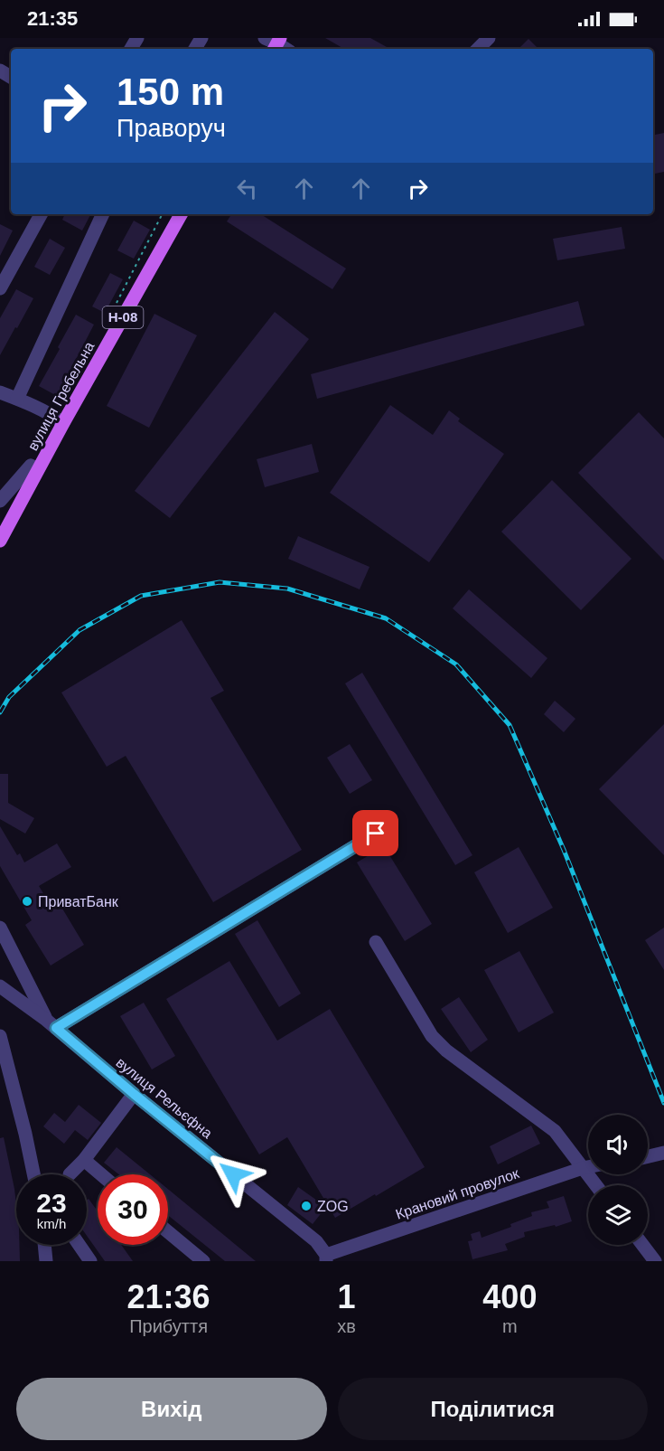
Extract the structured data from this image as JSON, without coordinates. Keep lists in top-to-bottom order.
{
  "streets": {
    "main road": ["Н-08", "вулиця Гребельна"],
    "street": ["вулиця Рельєфна", "Крановий провулок"]
  },
  "crossings": [
    ["вулиця Рельєфна", "Крановий провулок"]
  ],
  "places": ["ПриватБанк", "ZOG"],
  "page": {
    "status": "21:35",
    "turn": ["150 m", "Праворуч"],
    "speed": "23 km/h",
    "limit": "30",
    "eta": [
      "21:36",
      "Прибуття",
      "1",
      "хв",
      "400",
      "m"
    ],
    "buttons": ["Вихід", "Поділитися"]
  }
}
